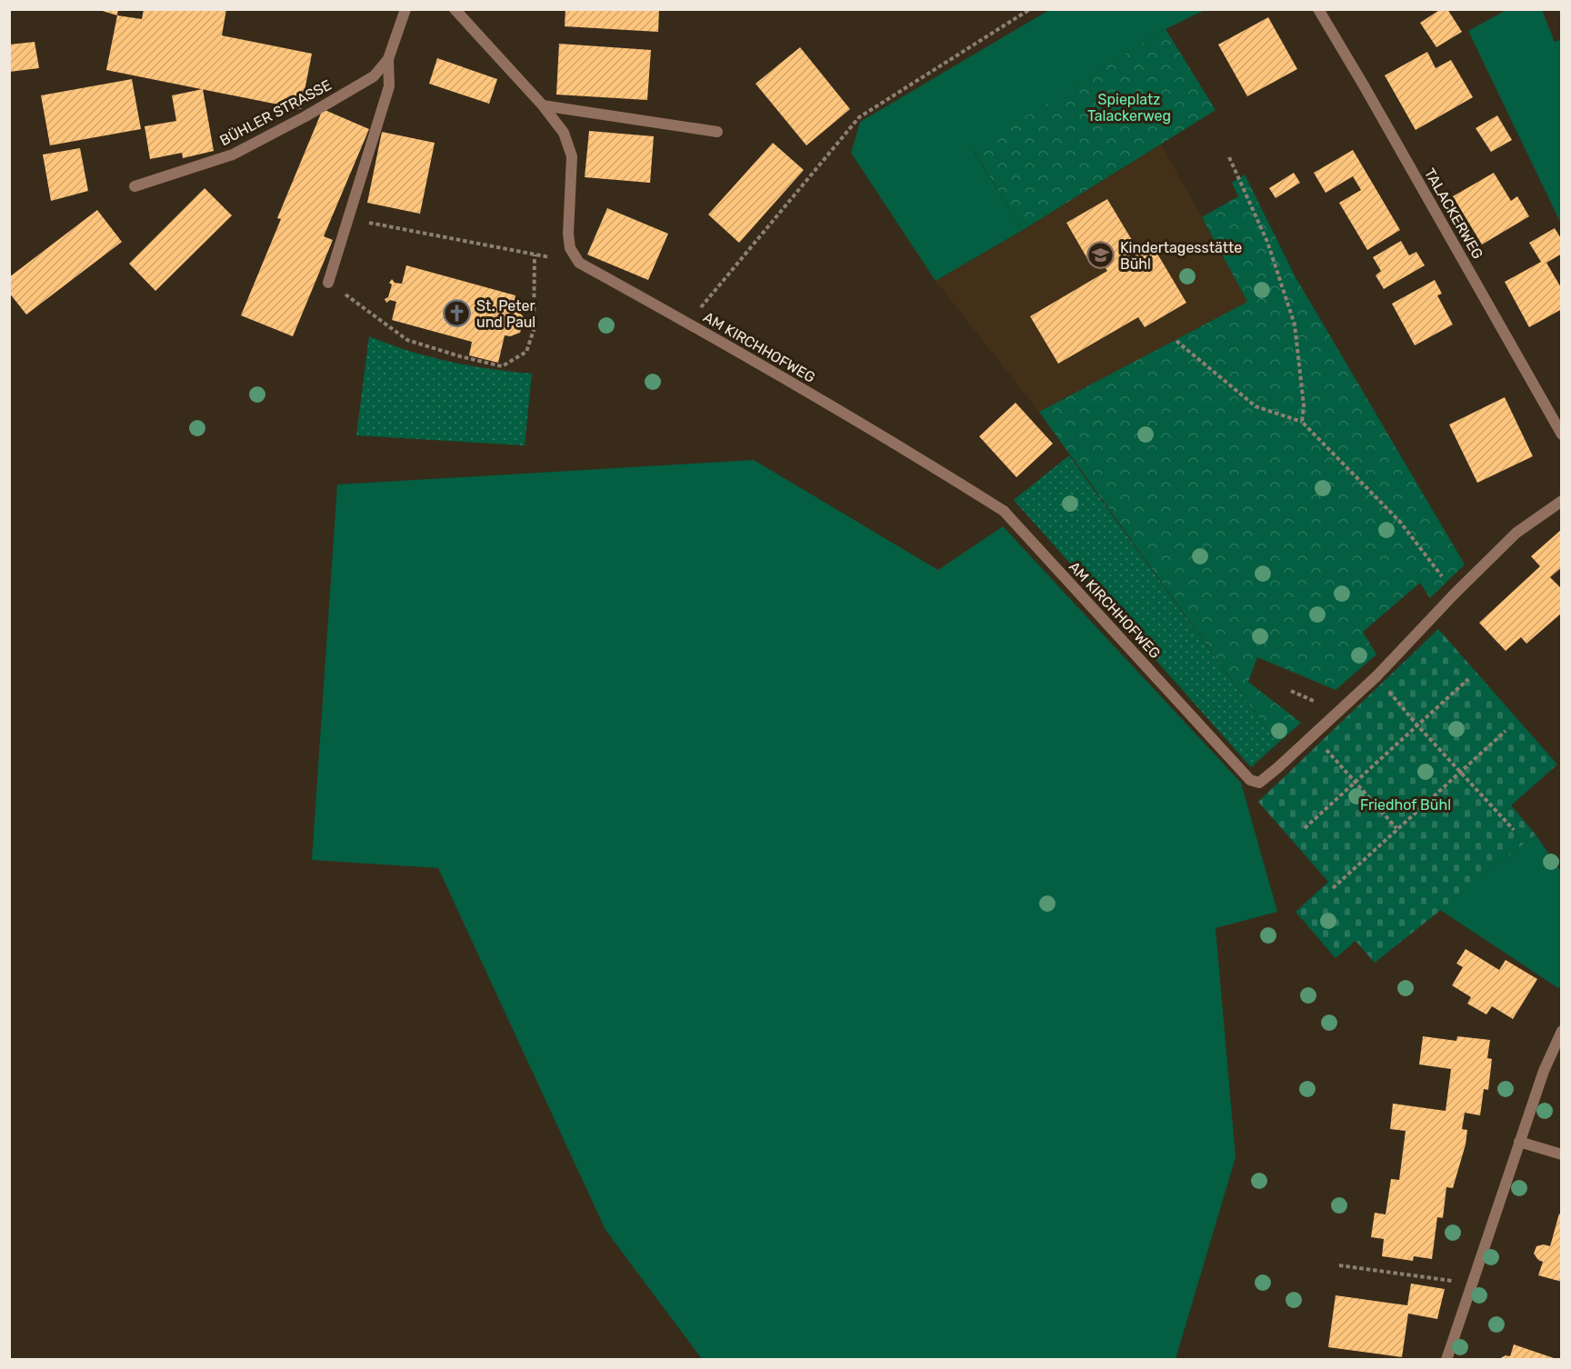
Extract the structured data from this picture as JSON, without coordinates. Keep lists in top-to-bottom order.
{
  "streets": {
    "street": ["BÜHLER STRASSE", "TALACKERWEG", "AM KIRCHHOFWEG"]
  },
  "parks": ["Spieplatz Talackerweg", "Friedhof Bühl"],
  "places": {
    "school or university": ["Kindertagesstätte Bühl"],
    "church": ["St. Peter und Paul"]
  }
}
